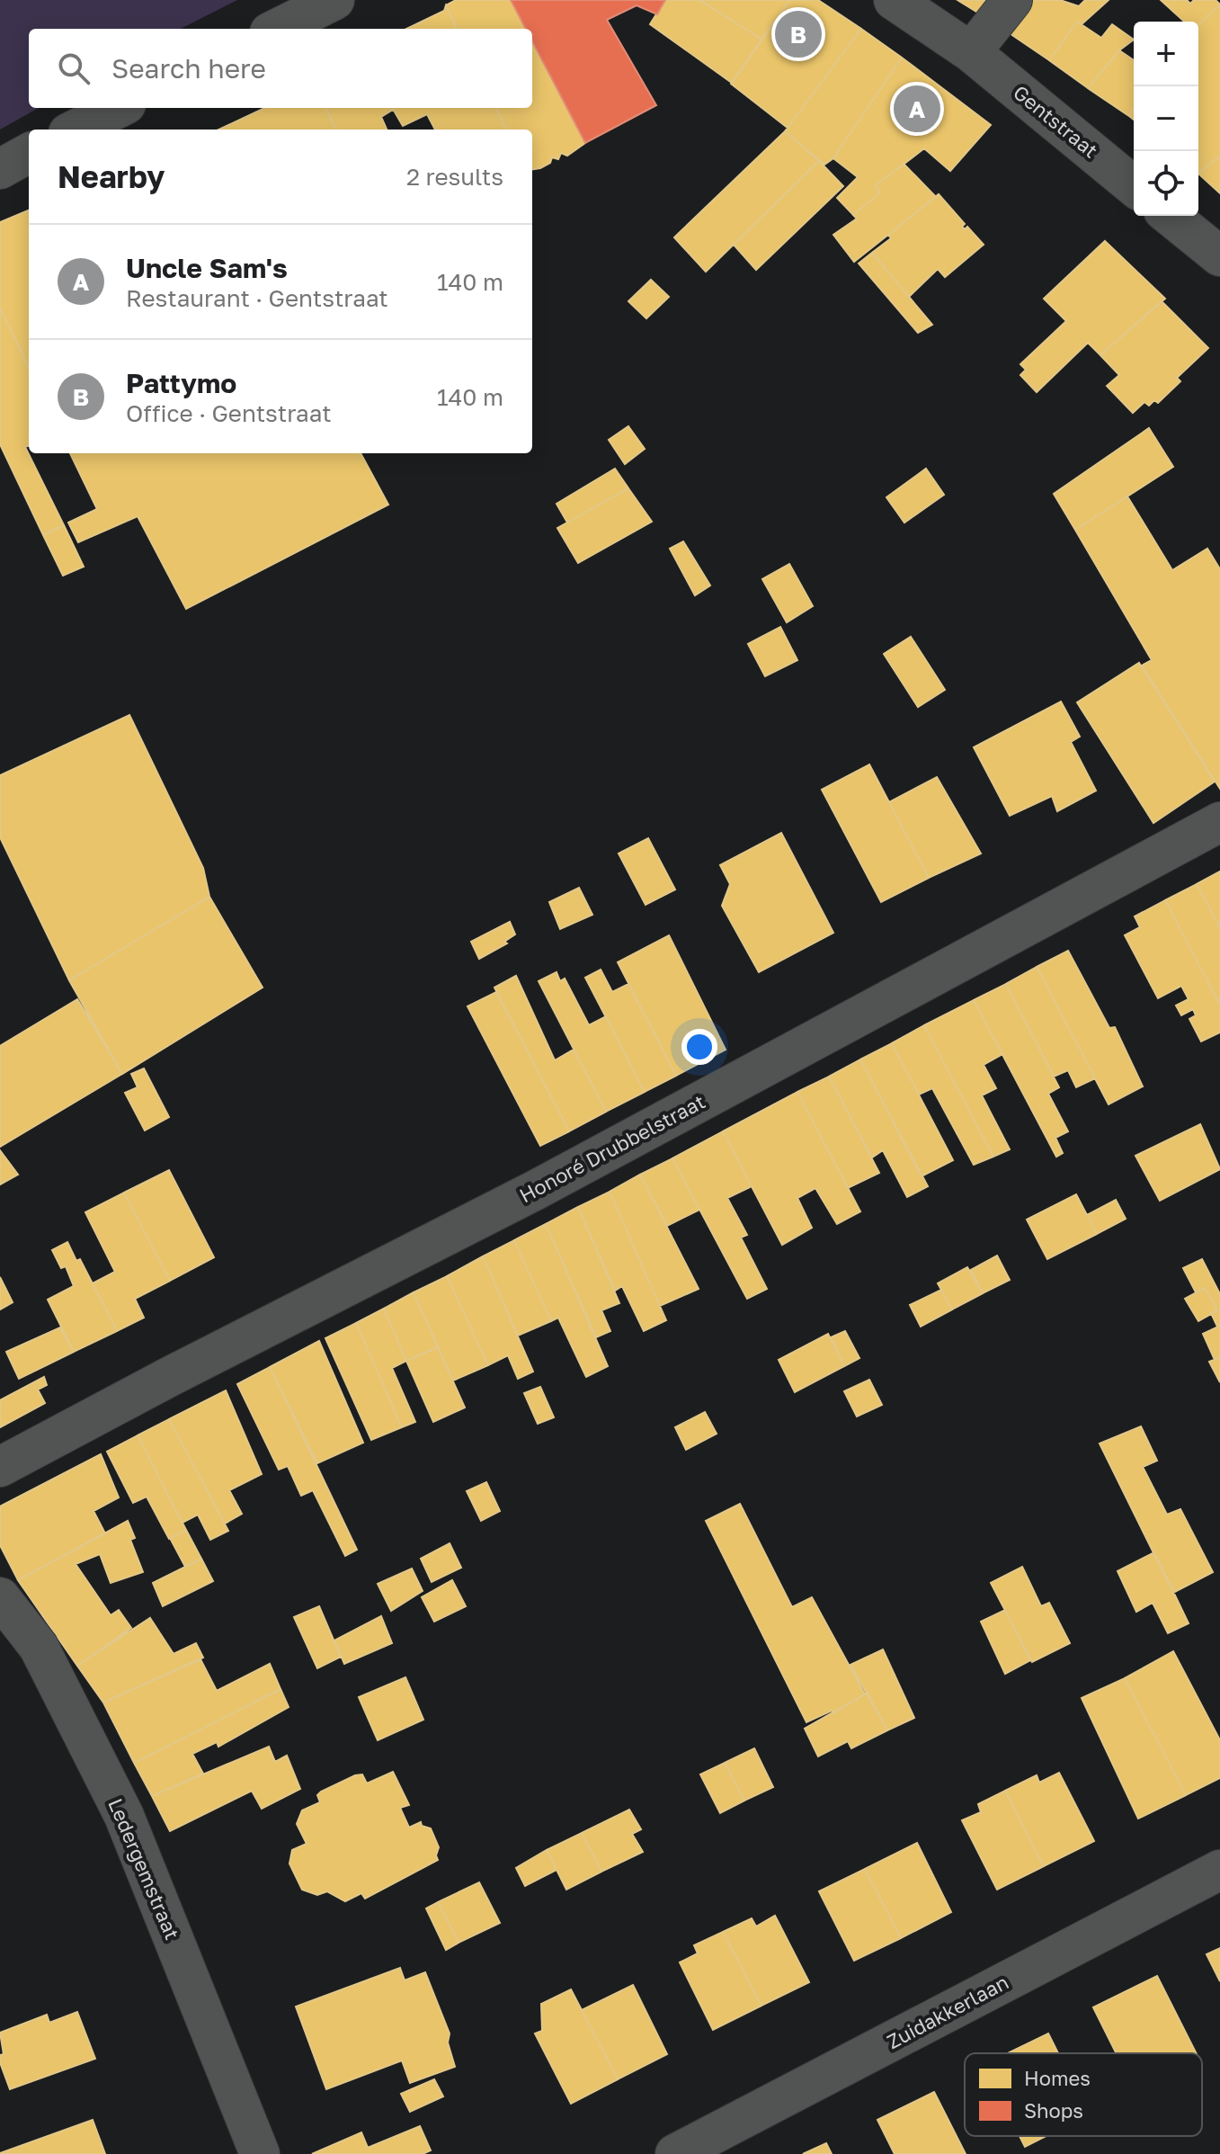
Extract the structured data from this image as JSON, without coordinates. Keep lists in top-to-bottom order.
{
  "streets": {
    "street": [
      "Gentstraat",
      "Honoré Drubbelstraat",
      "Ledergemstraat",
      "Zuidakkerlaan"
    ]
  },
  "legend": ["Homes", "Shops"],
  "page": {
    "pins": ["B", "A"],
    "map_buttons": ["+", "−"],
    "search": "Search here",
    "heading": ["Nearby", "2 results"],
    "list": [
      {
        "mark": "A",
        "name": "Uncle Sam's",
        "note": "Restaurant · Gentstraat",
        "value": "140 m"
      },
      {
        "mark": "B",
        "name": "Pattymo",
        "note": "Office · Gentstraat",
        "value": "140 m"
      }
    ]
  }
}
